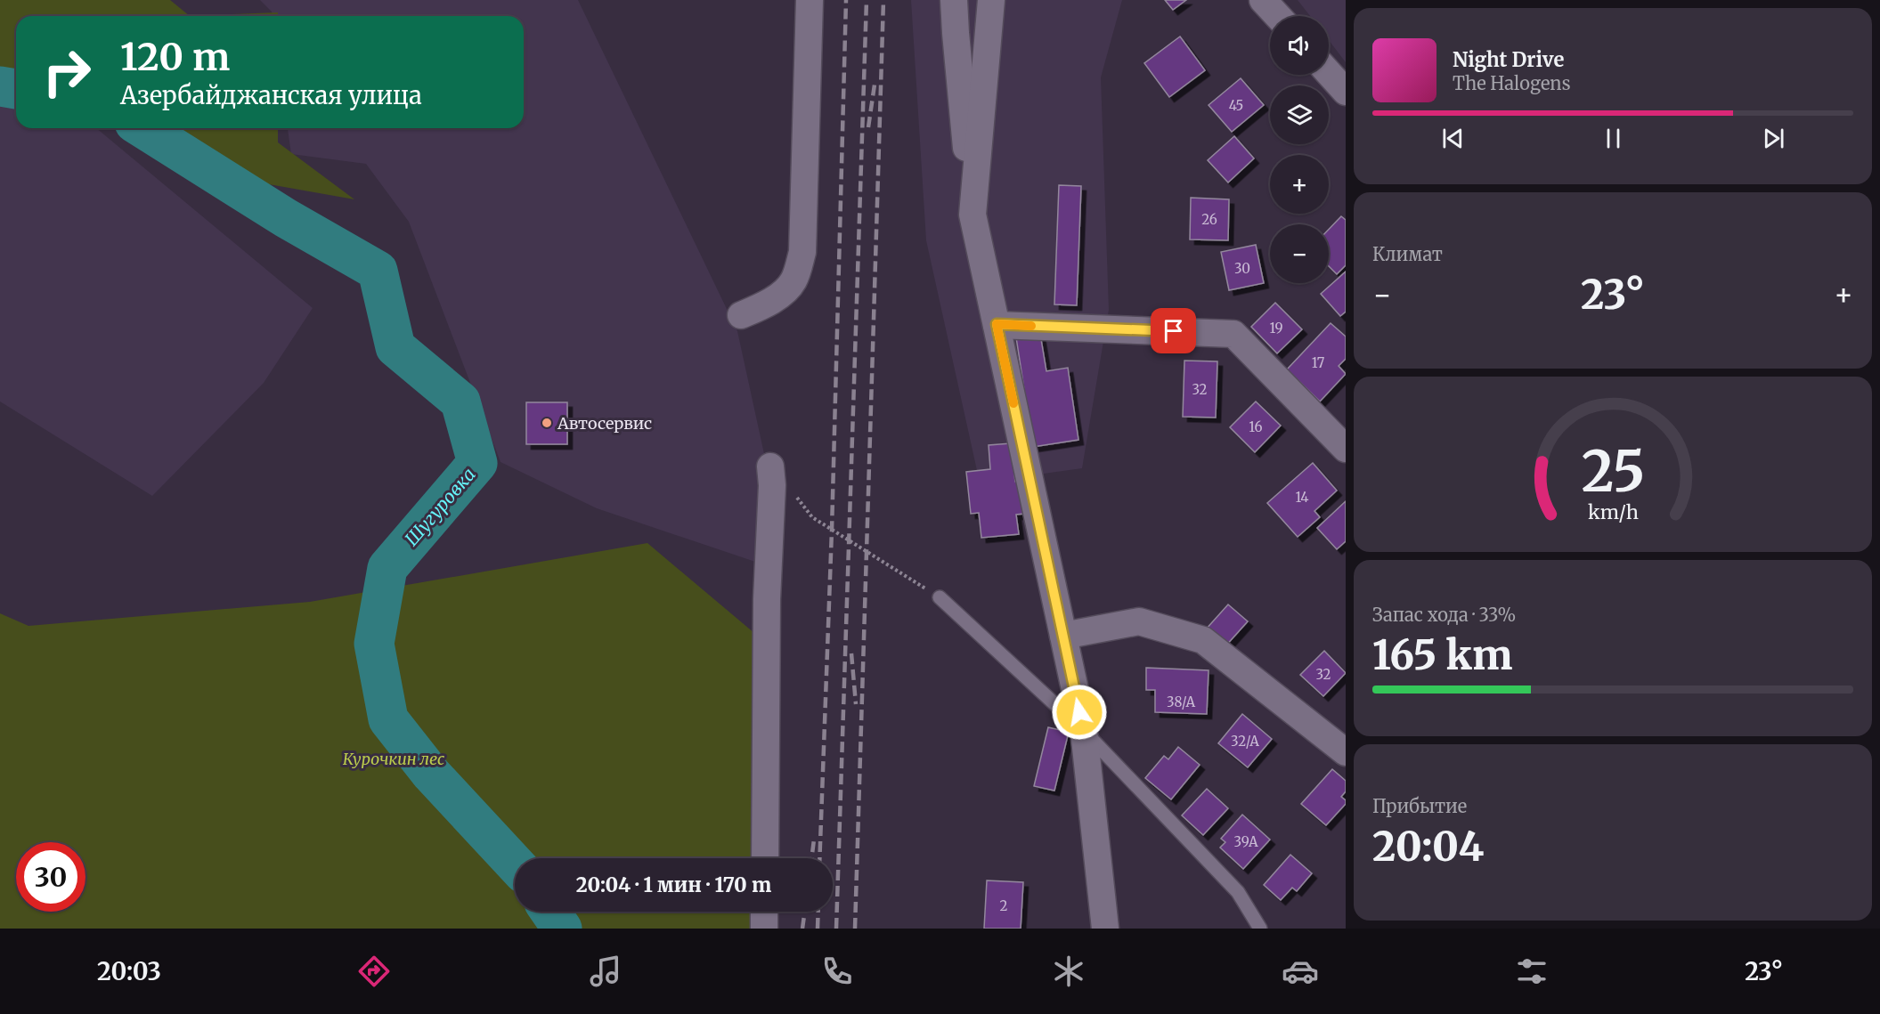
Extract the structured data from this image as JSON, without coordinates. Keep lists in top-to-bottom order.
{
  "water": ["Шугуровка"],
  "parks": ["Курочкин лес"],
  "places": ["Автосервис"],
  "house_numbers": [
    "45",
    "26",
    "30",
    "19",
    "17",
    "32",
    "16",
    "14",
    "32",
    "38/А",
    "32/А",
    "39А",
    "2"
  ],
  "page": {
    "map_buttons": ["+", "−"],
    "turn": ["120 m", "Азербайджанская улица"],
    "song": ["Night Drive", "The Halogens"],
    "tile": [
      "Климат",
      ["Запас хода · 33%", "165 km"],
      ["Прибытие", "20:04"]
    ],
    "heat": ["−", "23°", "+"],
    "limit": "30",
    "trip": "20:04 · 1 мин · 170 m",
    "tabs": ["20:03", "23°"],
    "gauge": ["25", "km/h"]
  }
}
